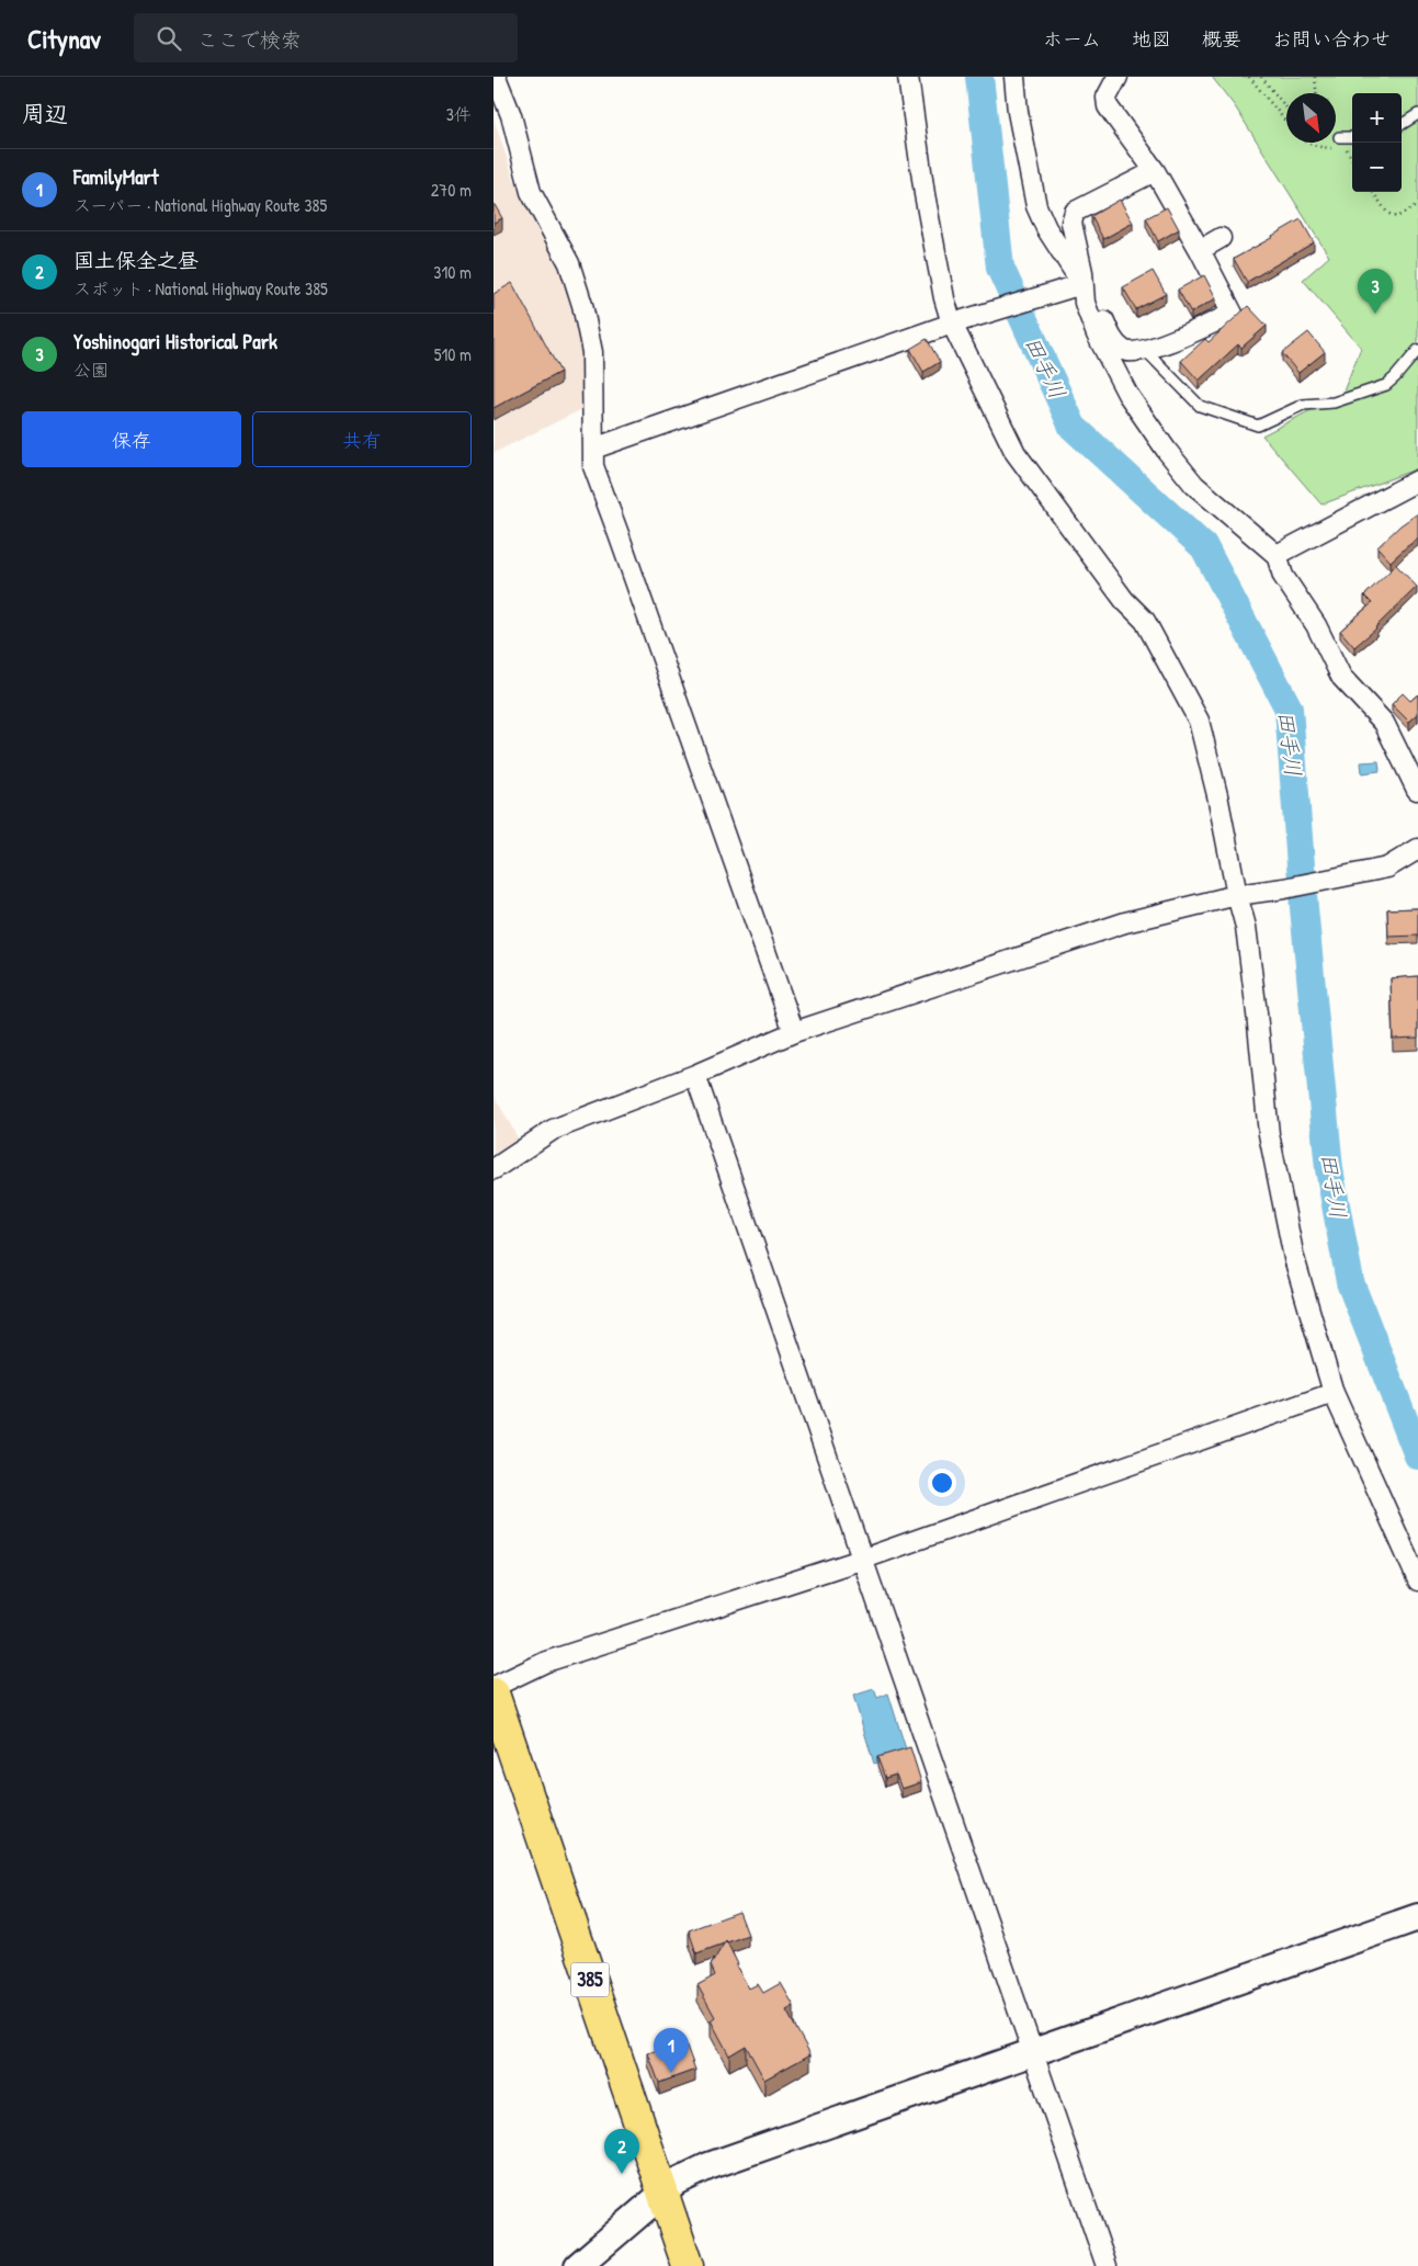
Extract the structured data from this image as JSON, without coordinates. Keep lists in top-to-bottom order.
{
  "streets": {
    "highway": ["385"]
  },
  "water": ["田手川"],
  "north": "bottom right",
  "page": {
    "header": "Citynav",
    "search": "ここで検索",
    "nav": [
      "ホーム",
      "地図",
      "概要",
      "お問い合わせ"
    ],
    "heading": ["周辺", "3件"],
    "map_buttons": ["+", "−"],
    "list": [
      {
        "mark": "1",
        "name": "FamilyMart",
        "note": "スーパー · National Highway Route 385",
        "value": "270 m"
      },
      {
        "mark": "2",
        "name": "国土保全之昼",
        "note": "スポット · National Highway Route 385",
        "value": "310 m"
      },
      {
        "mark": "3",
        "name": "Yoshinogari Historical Park",
        "note": "公園",
        "value": "510 m"
      }
    ],
    "pins": ["3", "1", "2"],
    "buttons": ["保存", "共有"]
  }
}
